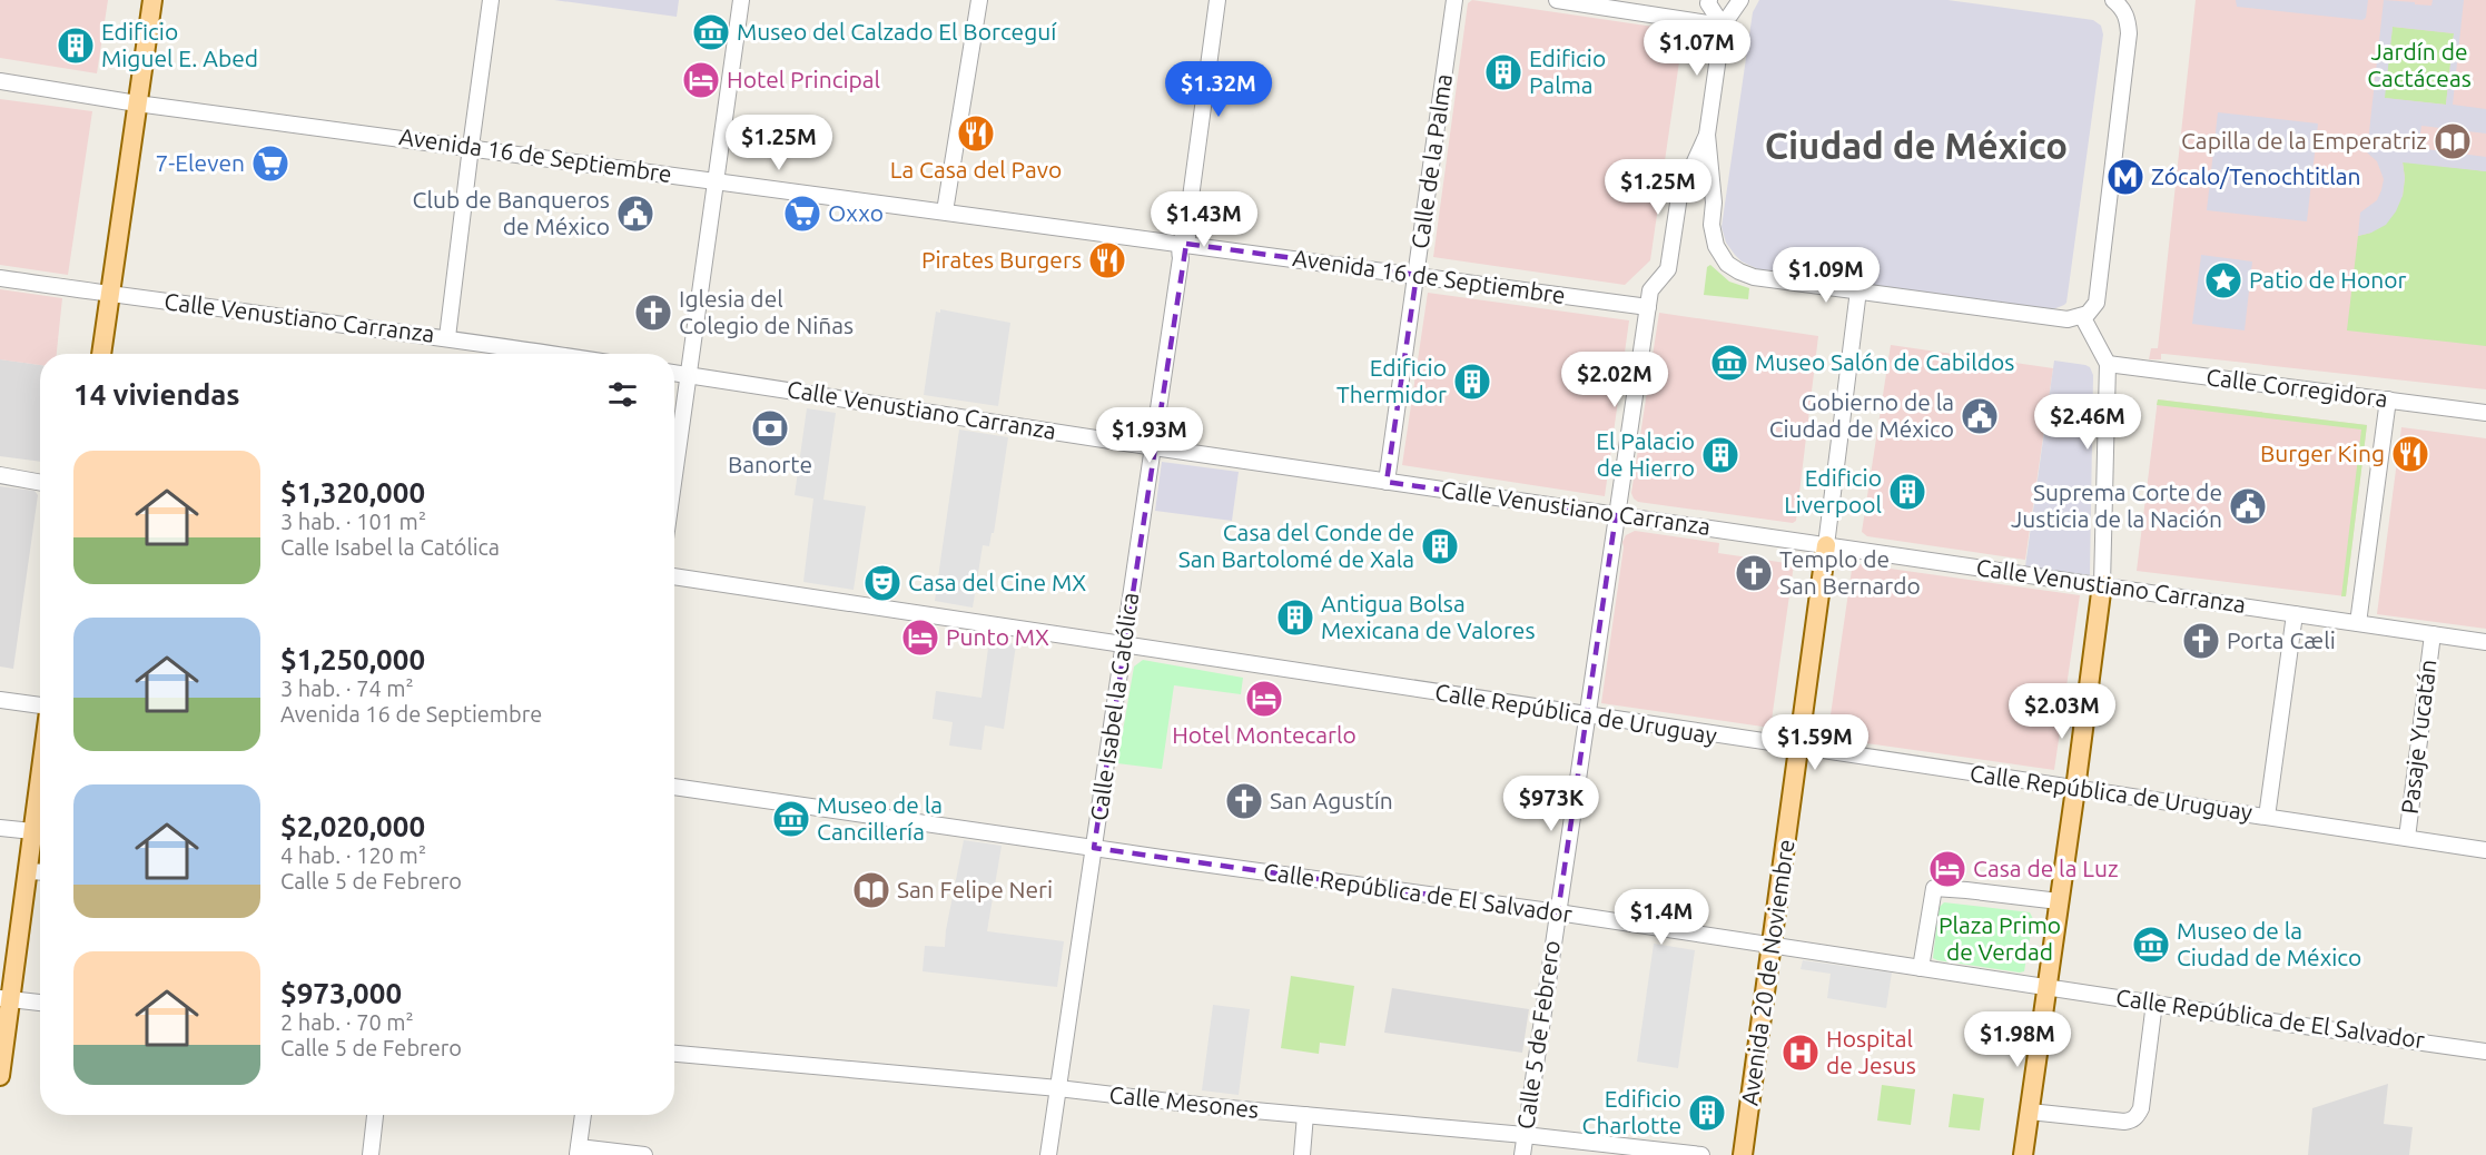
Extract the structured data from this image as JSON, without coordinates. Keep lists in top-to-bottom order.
{
  "streets": {
    "main road": ["Avenida 20 de Noviembre"],
    "street": [
      "Avenida 16 de Septiembre",
      "Calle de la Palma",
      "Calle Venustiano Carranza",
      "Calle Corregidora",
      "Calle Isabel la Católica",
      "Calle República de Uruguay",
      "Pasaje Yucatán",
      "Calle República de El Salvador",
      "Calle 5 de Febrero",
      "Calle Mesones"
    ]
  },
  "crossings": [
    ["Avenida 16 de Septiembre", "Calle de la Palma"],
    ["Avenida 16 de Septiembre", "Calle Isabel la Católica"],
    ["Avenida 16 de Septiembre", "Calle 5 de Febrero"],
    ["Calle de la Palma", "Calle Venustiano Carranza"],
    ["Calle Venustiano Carranza", "Calle Isabel la Católica"],
    ["Calle Venustiano Carranza", "Pasaje Yucatán"],
    ["Calle Venustiano Carranza", "Avenida 20 de Noviembre"],
    ["Calle Venustiano Carranza", "Calle 5 de Febrero"],
    ["Calle Isabel la Católica", "Calle República de Uruguay"],
    ["Calle Isabel la Católica", "Calle República de El Salvador"],
    ["Calle Isabel la Católica", "Calle Mesones"],
    ["Calle República de Uruguay", "Pasaje Yucatán"],
    ["Calle República de Uruguay", "Avenida 20 de Noviembre"],
    ["Calle República de Uruguay", "Calle 5 de Febrero"],
    ["Calle República de El Salvador", "Avenida 20 de Noviembre"],
    ["Calle República de El Salvador", "Calle 5 de Febrero"],
    ["Calle 5 de Febrero", "Calle Mesones"]
  ],
  "districts": ["Ciudad de México"],
  "parks": ["Jardín de Cactáceas", "Plaza Primo de Verdad"],
  "places": {
    "museum": [
      "Museo del Calzado El Borceguí",
      "Museo Salón de Cabildos",
      "Museo de la Cancillería",
      "Museo de la Ciudad de México"
    ],
    "building": [
      "Edificio Miguel E. Abed",
      "Edificio Palma",
      "Edificio Thermidor",
      "El Palacio de Hierro",
      "Edificio Liverpool",
      "Casa del Conde de San Bartolomé de Xala",
      "Antigua Bolsa Mexicana de Valores",
      "Edificio Charlotte"
    ],
    "hotel": [
      "Hotel Principal",
      "Punto MX",
      "Hotel Montecarlo",
      "Casa de la Luz"
    ],
    "restaurant": ["La Casa del Pavo", "Pirates Burgers", "Burger King"],
    "library": ["Capilla de la Emperatriz", "San Felipe Neri"],
    "supermarket": ["7-Eleven", "Oxxo"],
    "metro station": ["Zócalo/Tenochtitlan"],
    "public building": ["Club de Banqueros de México", "Gobierno de la Ciudad de México", "Suprema Corte de Justicia de la Nación"],
    "place": ["Patio de Honor"],
    "church": [
      "Iglesia del Colegio de Niñas",
      "Templo de San Bernardo",
      "Porta Cæli",
      "San Agustín"
    ],
    "bank": ["Banorte"],
    "theatre": ["Casa del Cine MX"],
    "hospital": ["Hospital de Jesus"]
  },
  "page": {
    "price": [
      "$1.07M",
      "$1.32M",
      "$1.25M",
      "$1.25M",
      "$1.43M",
      "$1.09M",
      "$2.02M",
      "$2.46M",
      "$1.93M",
      "$2.03M",
      "$1.59M",
      "$973K",
      "$1.4M",
      "$1.98M"
    ],
    "heading": "14 viviendas",
    "list": [
      {
        "name": "$1,320,000",
        "note": "3 hab. · 101 m² · Calle Isabel la Católica"
      },
      {
        "name": "$1,250,000",
        "note": "3 hab. · 74 m² · Avenida 16 de Septiembre"
      },
      {
        "name": "$2,020,000",
        "note": "4 hab. · 120 m² · Calle 5 de Febrero"
      },
      {
        "name": "$973,000",
        "note": "2 hab. · 70 m² · Calle 5 de Febrero"
      }
    ]
  }
}
